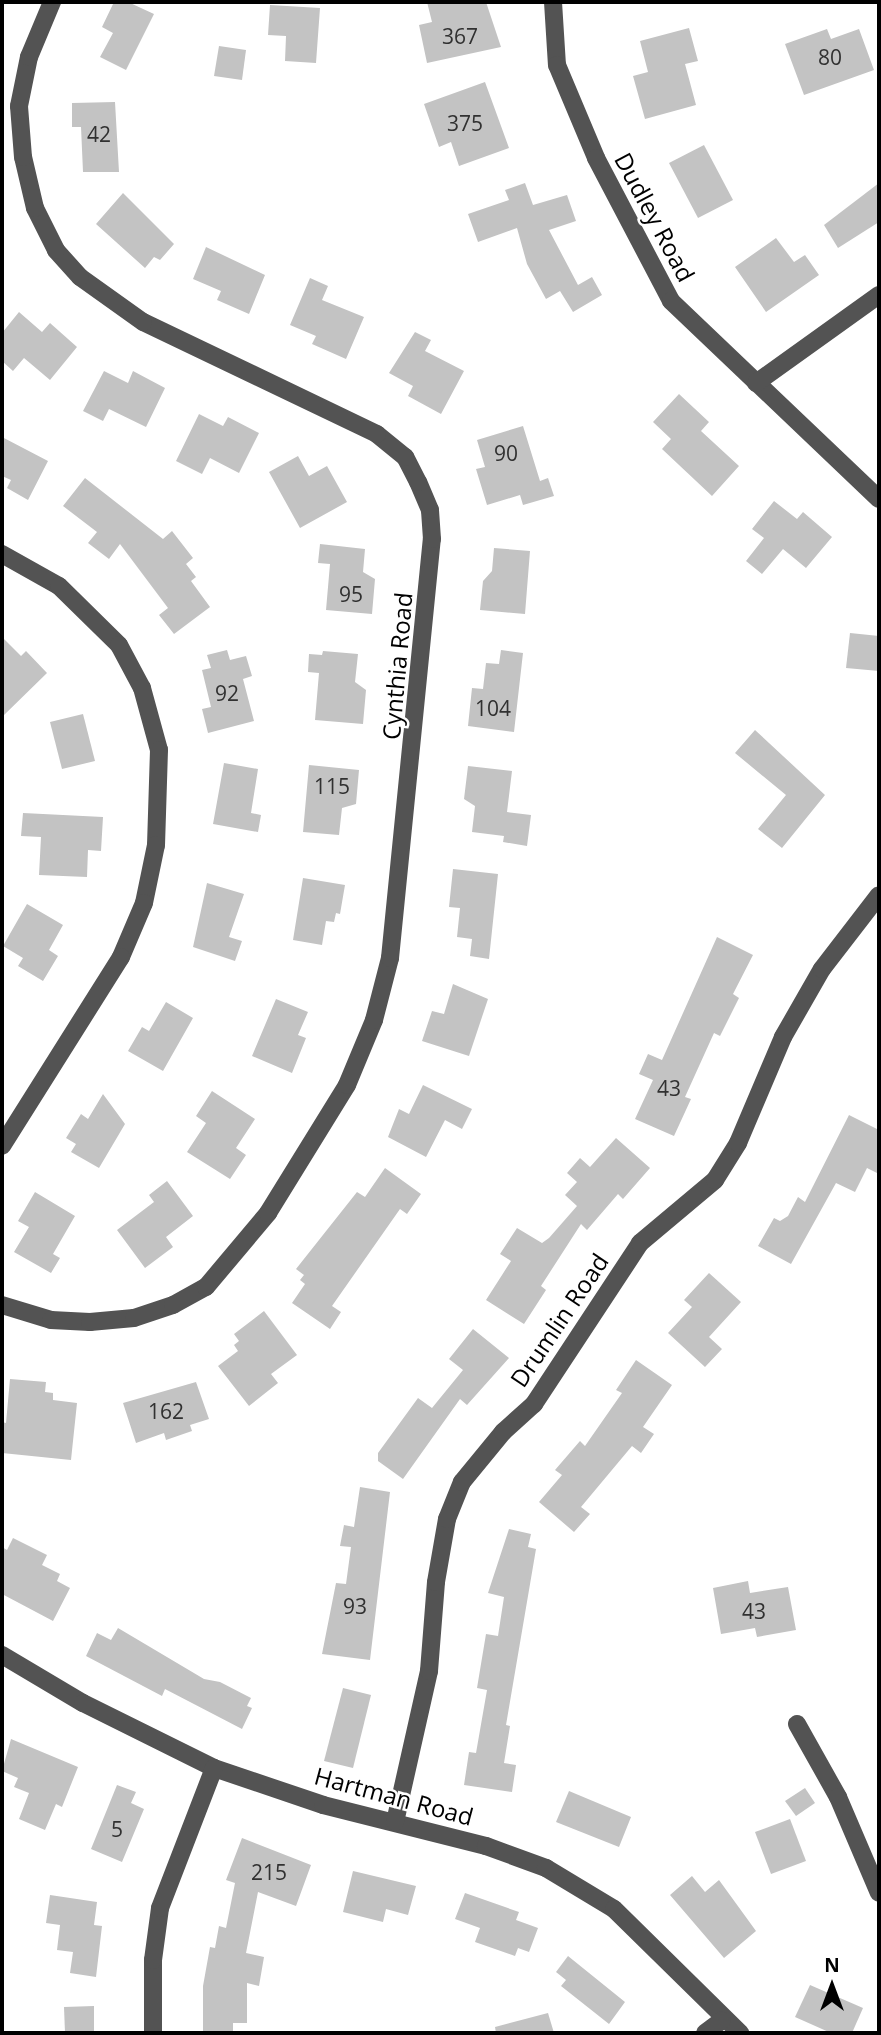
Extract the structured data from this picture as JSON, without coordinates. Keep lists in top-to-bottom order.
{
  "streets": {
    "street": [
      "Dudley Road",
      "Cynthia Road",
      "Drumlin Road",
      "Hartman Road"
    ]
  },
  "crossings": [
    ["Drumlin Road", "Hartman Road"]
  ],
  "house_numbers": [
    "367",
    "80",
    "375",
    "42",
    "90",
    "95",
    "92",
    "104",
    "115",
    "43",
    "162",
    "93",
    "43",
    "5",
    "215"
  ],
  "north": "top"
}
